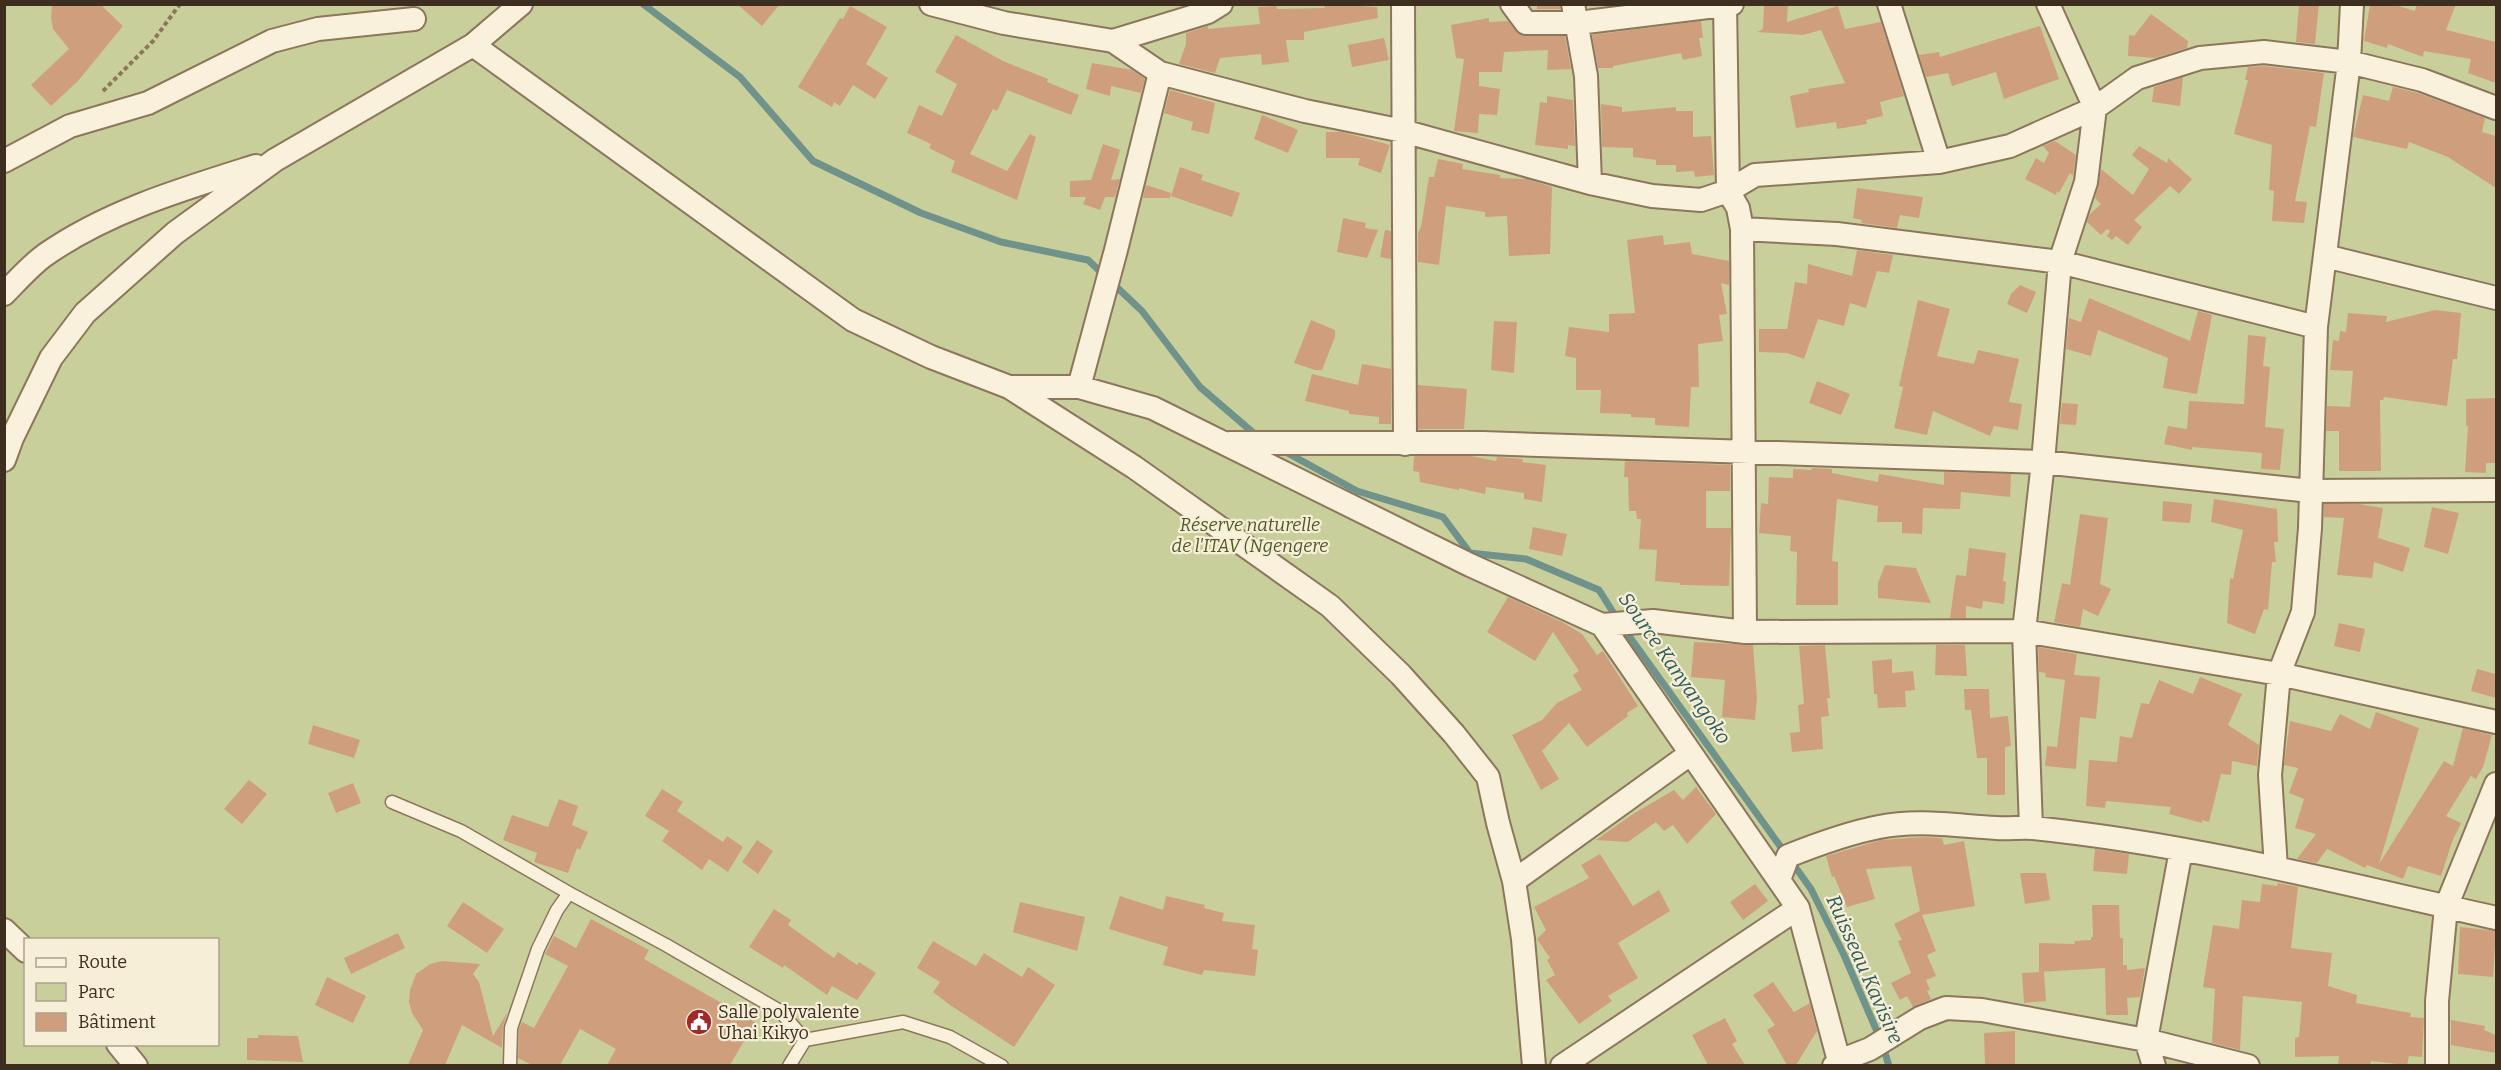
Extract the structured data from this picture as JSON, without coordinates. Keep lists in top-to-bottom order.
{
  "water": ["Source Kanyangoko", "Ruisseau Kavisire"],
  "parks": ["Réserve naturelle de l'ITAV (Ngengere"],
  "places": {
    "public building": ["Salle polyvalente Uhai Kikyo"]
  },
  "legend": ["Route", "Parc", "Bâtiment"]
}
